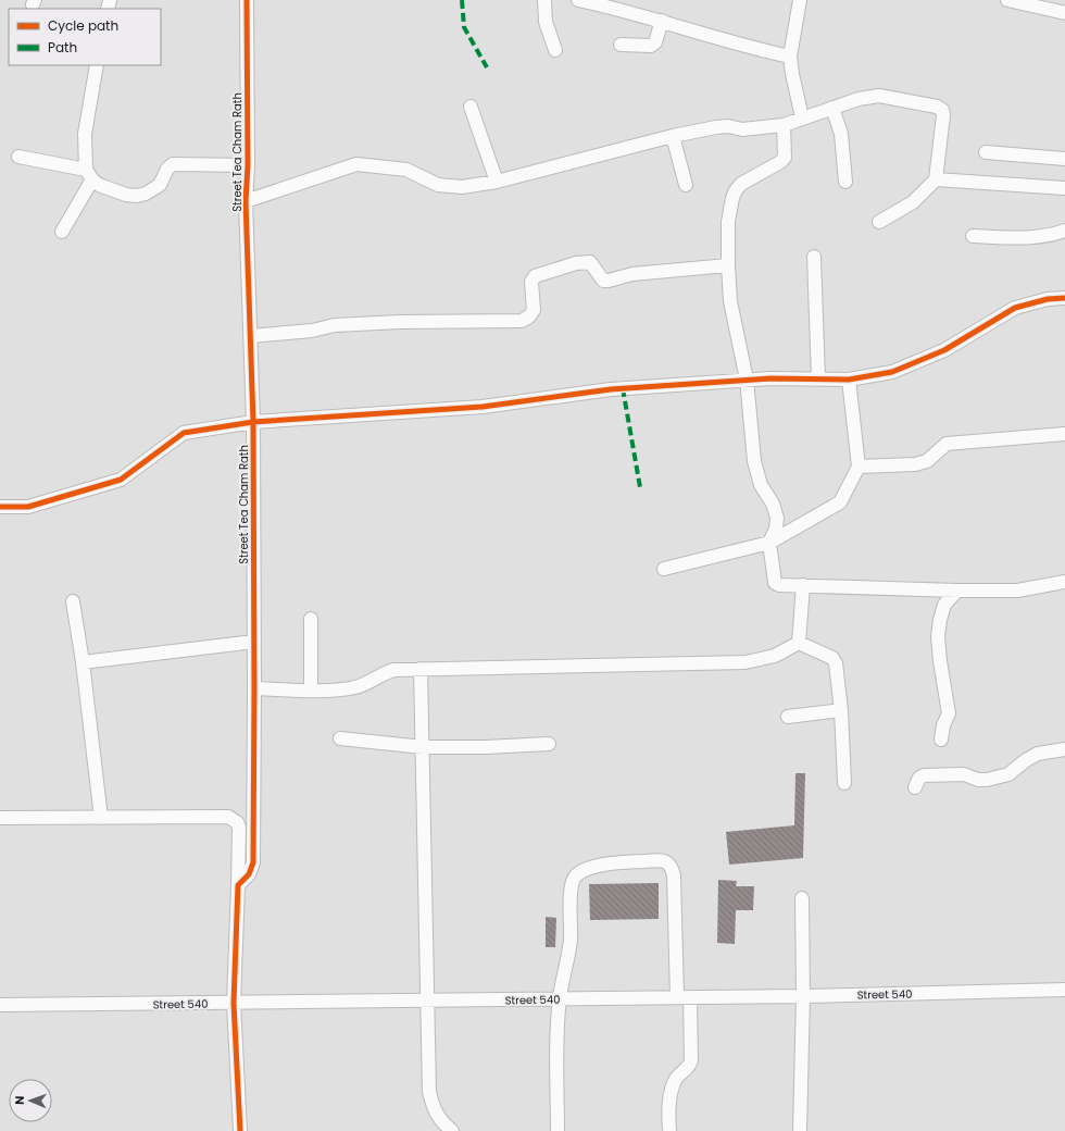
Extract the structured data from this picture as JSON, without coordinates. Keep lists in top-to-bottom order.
{
  "streets": {
    "street": ["Street Tea Cham Rath", "Street 540"]
  },
  "legend": ["Cycle path", "Path"],
  "north": "left"
}
